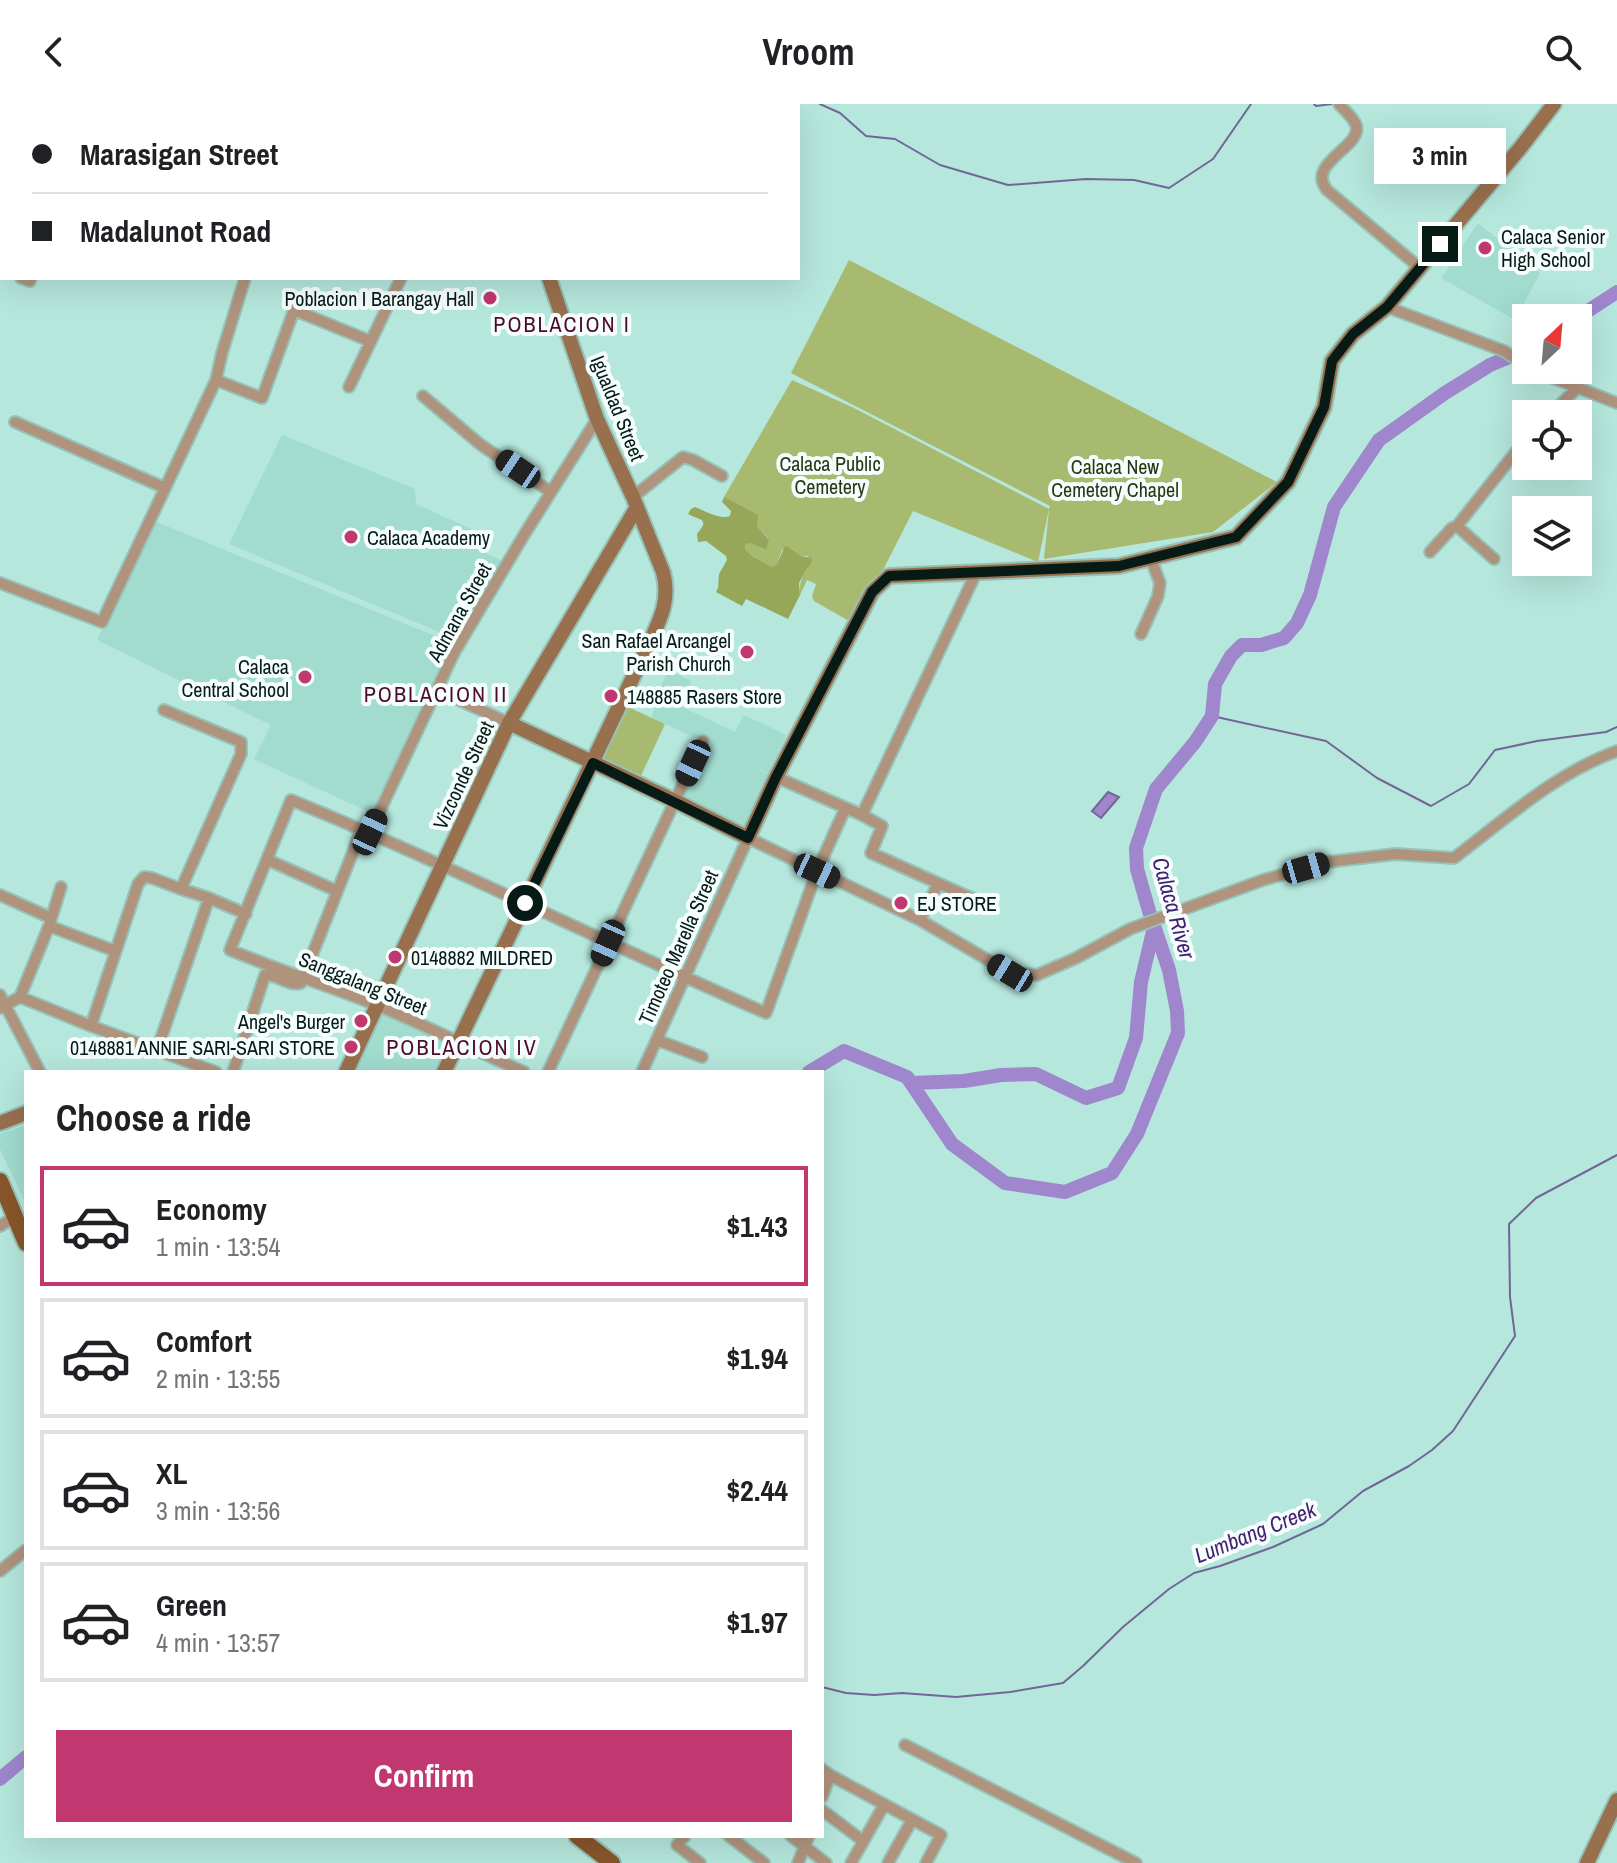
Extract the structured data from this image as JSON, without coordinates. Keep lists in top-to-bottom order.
{
  "streets": {
    "main road": ["Igualdad Street", "Vizconde Street"],
    "street": ["Admana Street", "Timoteo Marella Street", "Sanggalang Street"]
  },
  "crossings": [
    ["Igualdad Street", "Admana Street"],
    ["Igualdad Street", "Vizconde Street"],
    ["Igualdad Street", "Sanggalang Street"],
    ["Admana Street", "Sanggalang Street"],
    ["Vizconde Street", "Sanggalang Street"]
  ],
  "districts": ["POBLACION I", "POBLACION II", "POBLACION IV"],
  "water": ["Calaca River", "Lumbang Creek"],
  "parks": ["Calaca Public Cemetery", "Calaca New Cemetery Chapel"],
  "places": [
    "Calaca Senior High School",
    "Poblacion I Barangay Hall",
    "Calaca Academy",
    "San Rafael Arcangel Parish Church",
    "Calaca Central School",
    "148885 Rasers Store",
    "EJ STORE",
    "0148882 MILDRED",
    "Angel's Burger",
    "0148881 ANNIE SARI-SARI STORE"
  ],
  "north": "top right",
  "page": {
    "header": "Vroom",
    "banner": ["Marasigan Street", "Madalunot Road"],
    "bubble": "3 min",
    "heading": "Choose a ride",
    "list": [
      {
        "name": "Economy",
        "note": "1 min · 13:54",
        "value": "$1.43"
      },
      {
        "name": "Comfort",
        "note": "2 min · 13:55",
        "value": "$1.94"
      },
      {
        "name": "XL",
        "note": "3 min · 13:56",
        "value": "$2.44"
      },
      {
        "name": "Green",
        "note": "4 min · 13:57",
        "value": "$1.97"
      }
    ],
    "buttons": "Confirm"
  }
}
